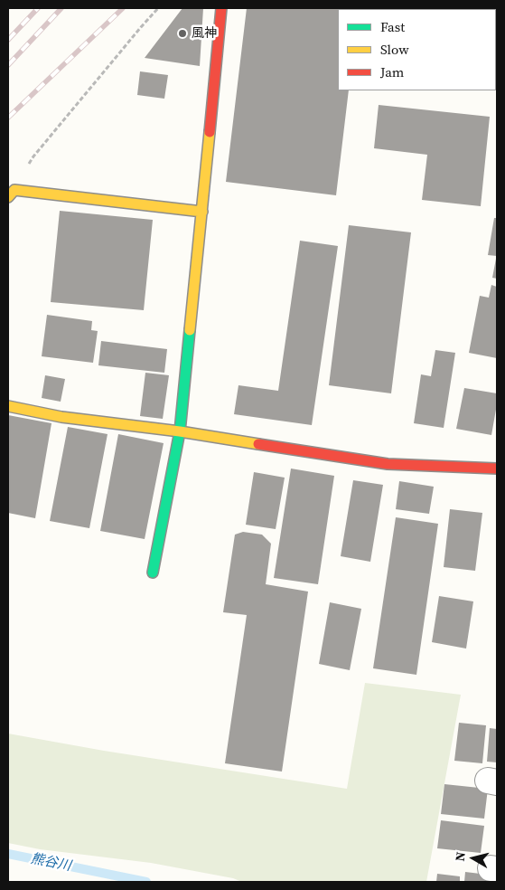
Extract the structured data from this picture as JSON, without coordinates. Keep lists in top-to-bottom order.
{
  "water": ["熊谷川"],
  "places": ["風神"],
  "legend": ["Fast", "Slow", "Jam"],
  "north": "left"
}
